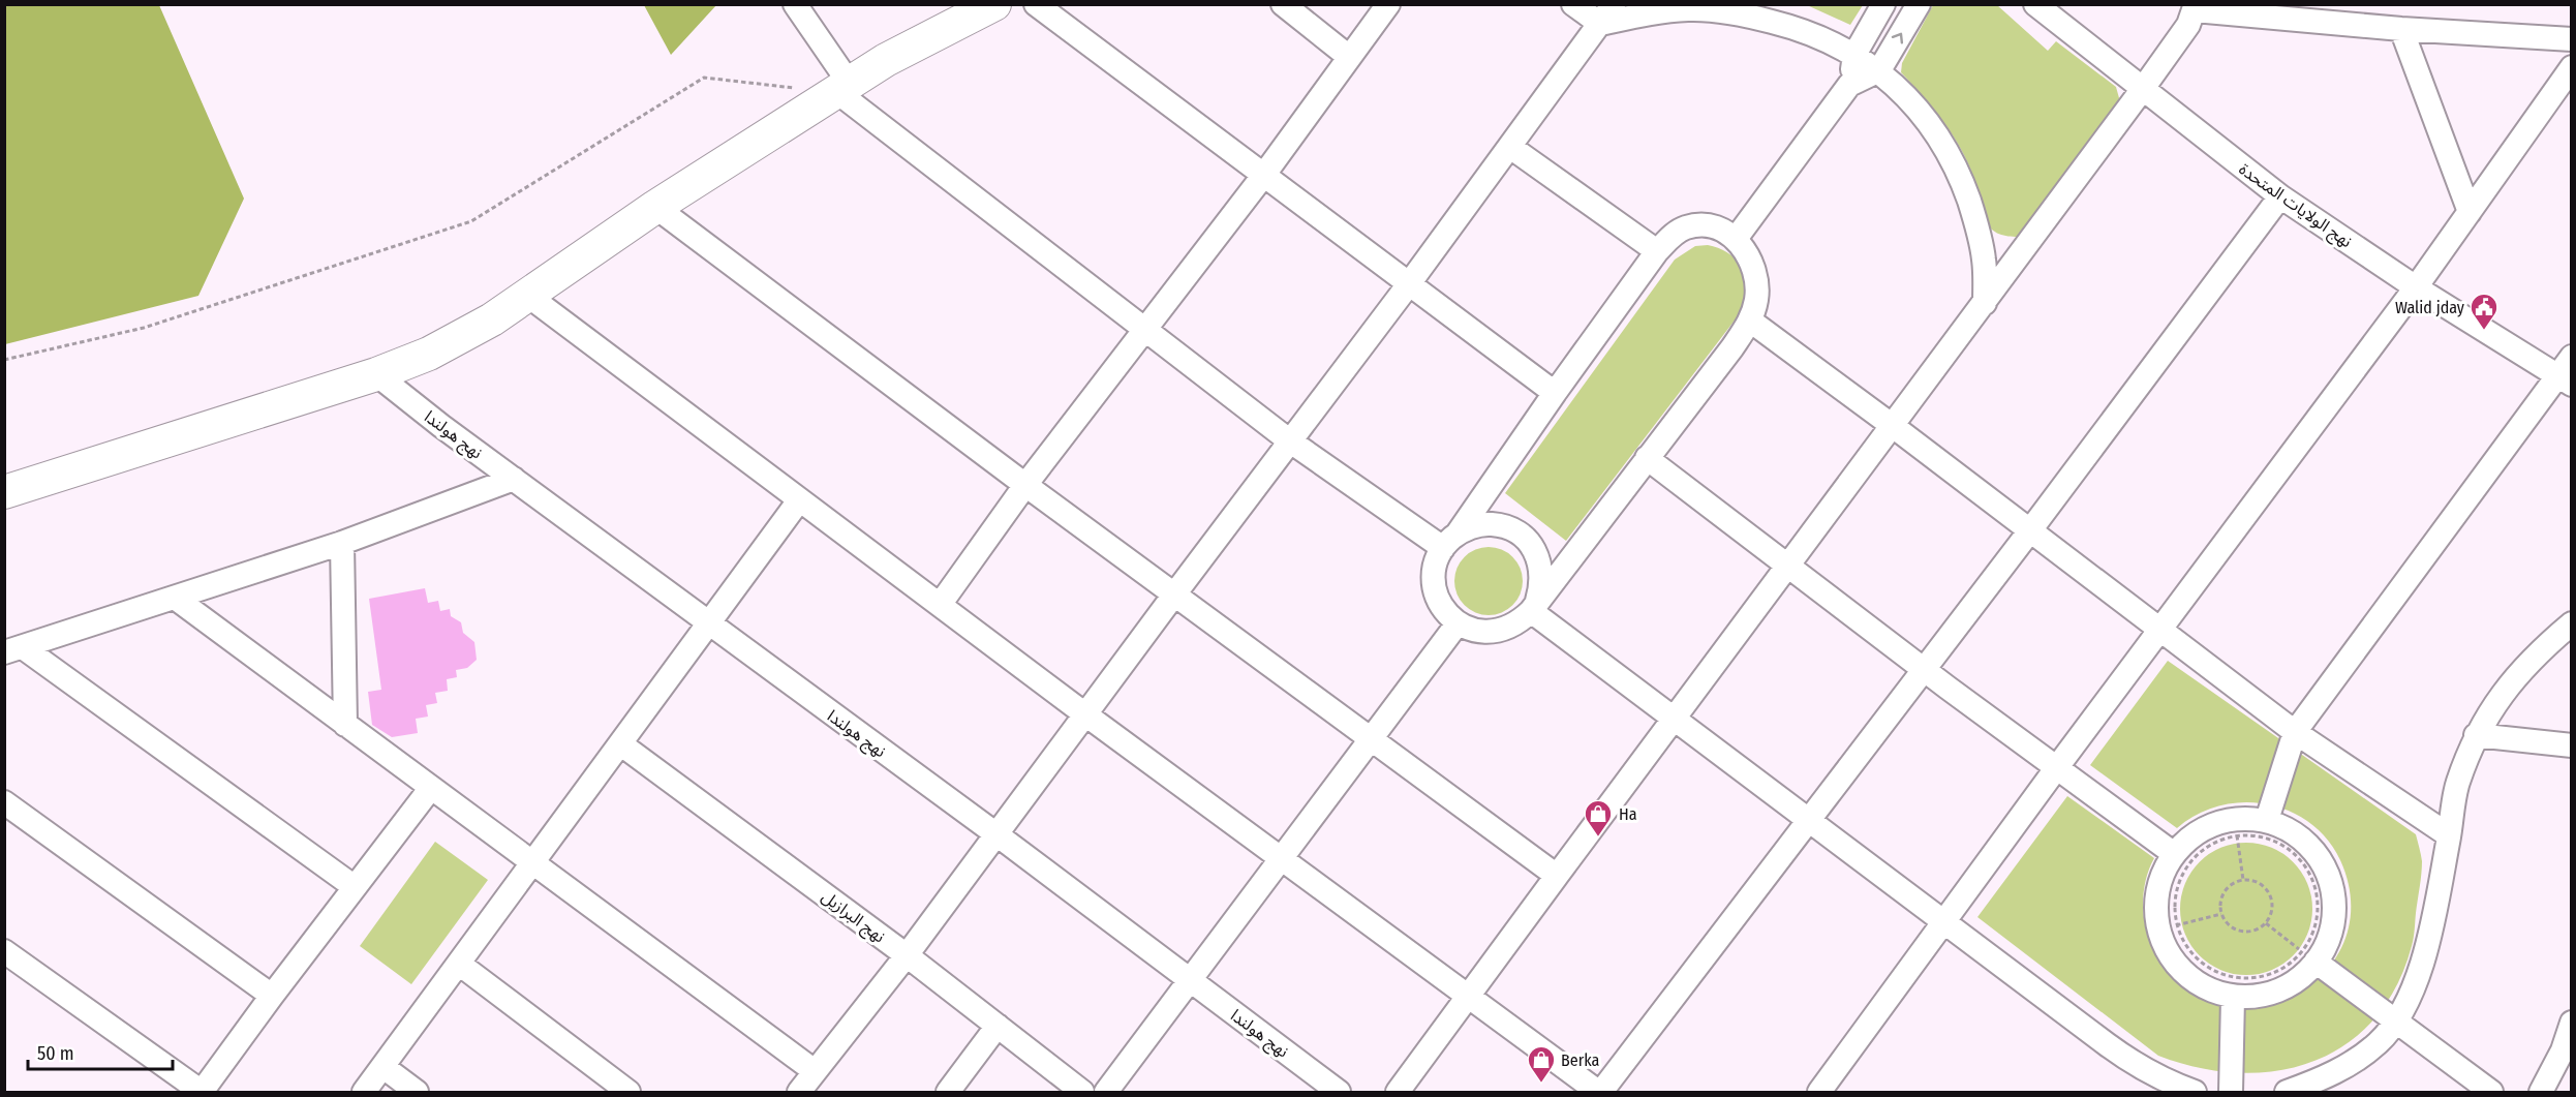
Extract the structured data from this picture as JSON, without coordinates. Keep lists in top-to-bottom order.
{
  "streets": {
    "street": ["نهج الولايات المتحدة", "نهج هولندا", "نهج البرازيل"]
  },
  "places": {
    "public building": ["Walid jday"],
    "shop": ["Ha", "Berka"]
  },
  "scale_bar": "50 m"
}
